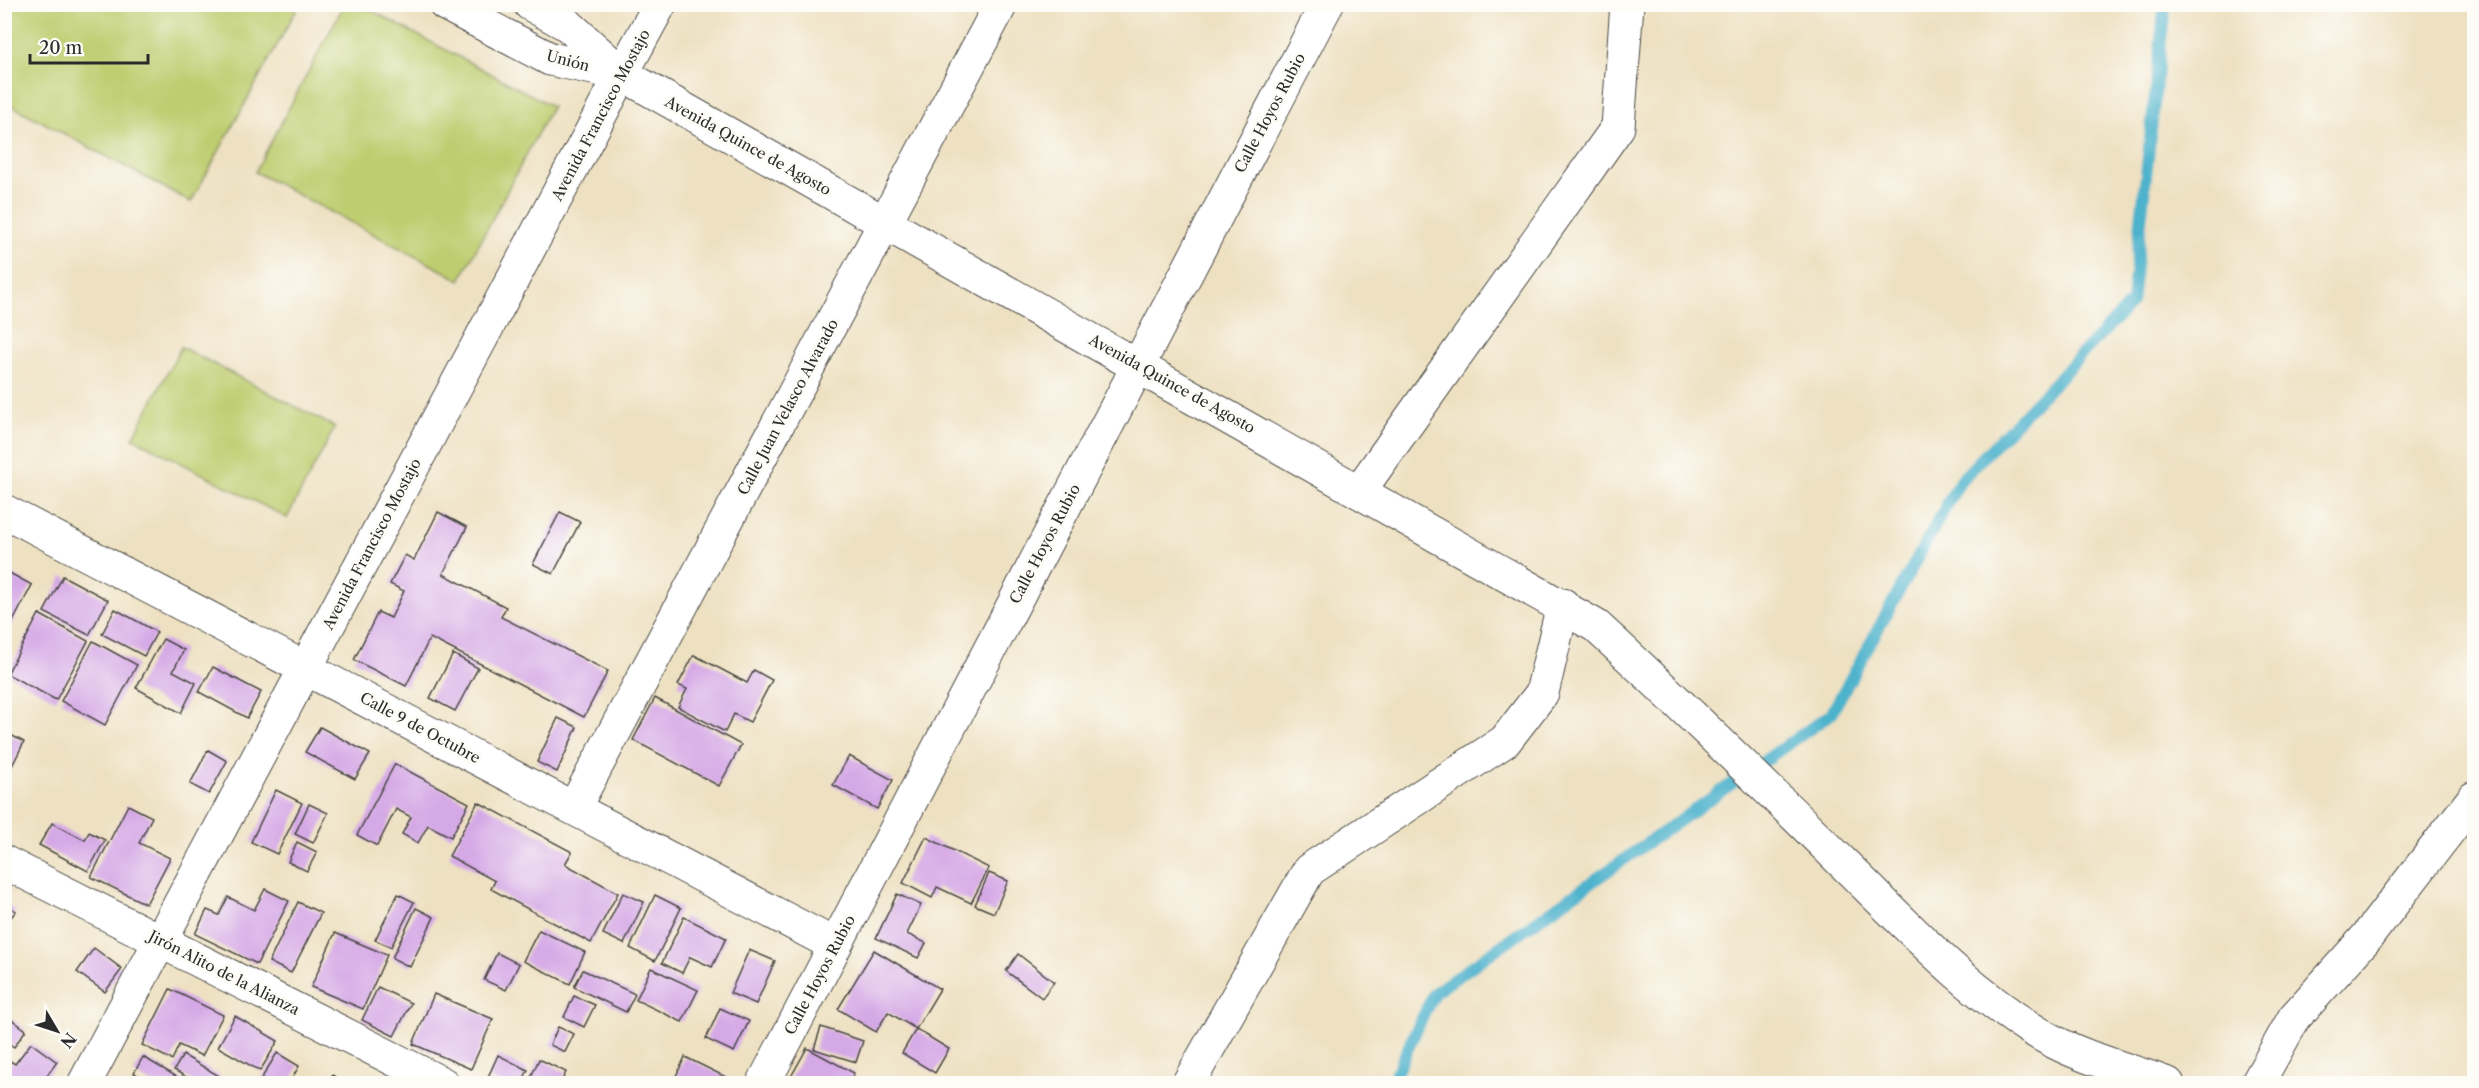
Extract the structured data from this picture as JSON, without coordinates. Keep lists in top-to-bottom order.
{
  "streets": {
    "street": [
      "Unión",
      "Calle Hoyos Rubio",
      "Avenida Francisco Mostajo",
      "Avenida Quince de Agosto",
      "Calle Juan Velasco Alvarado",
      "Calle 9 de Octubre",
      "Jirón Alito de la Alianza"
    ]
  },
  "crossings": [
    ["Unión", "Avenida Francisco Mostajo"],
    ["Unión", "Avenida Quince de Agosto"],
    ["Calle Hoyos Rubio", "Avenida Quince de Agosto"],
    ["Calle Hoyos Rubio", "Calle 9 de Octubre"],
    ["Avenida Francisco Mostajo", "Avenida Quince de Agosto"],
    ["Avenida Francisco Mostajo", "Calle 9 de Octubre"],
    ["Avenida Francisco Mostajo", "Jirón Alito de la Alianza"],
    ["Avenida Quince de Agosto", "Calle Juan Velasco Alvarado"],
    ["Calle Juan Velasco Alvarado", "Calle 9 de Octubre"]
  ],
  "scale_bar": "20 m",
  "north": "bottom right"
}
